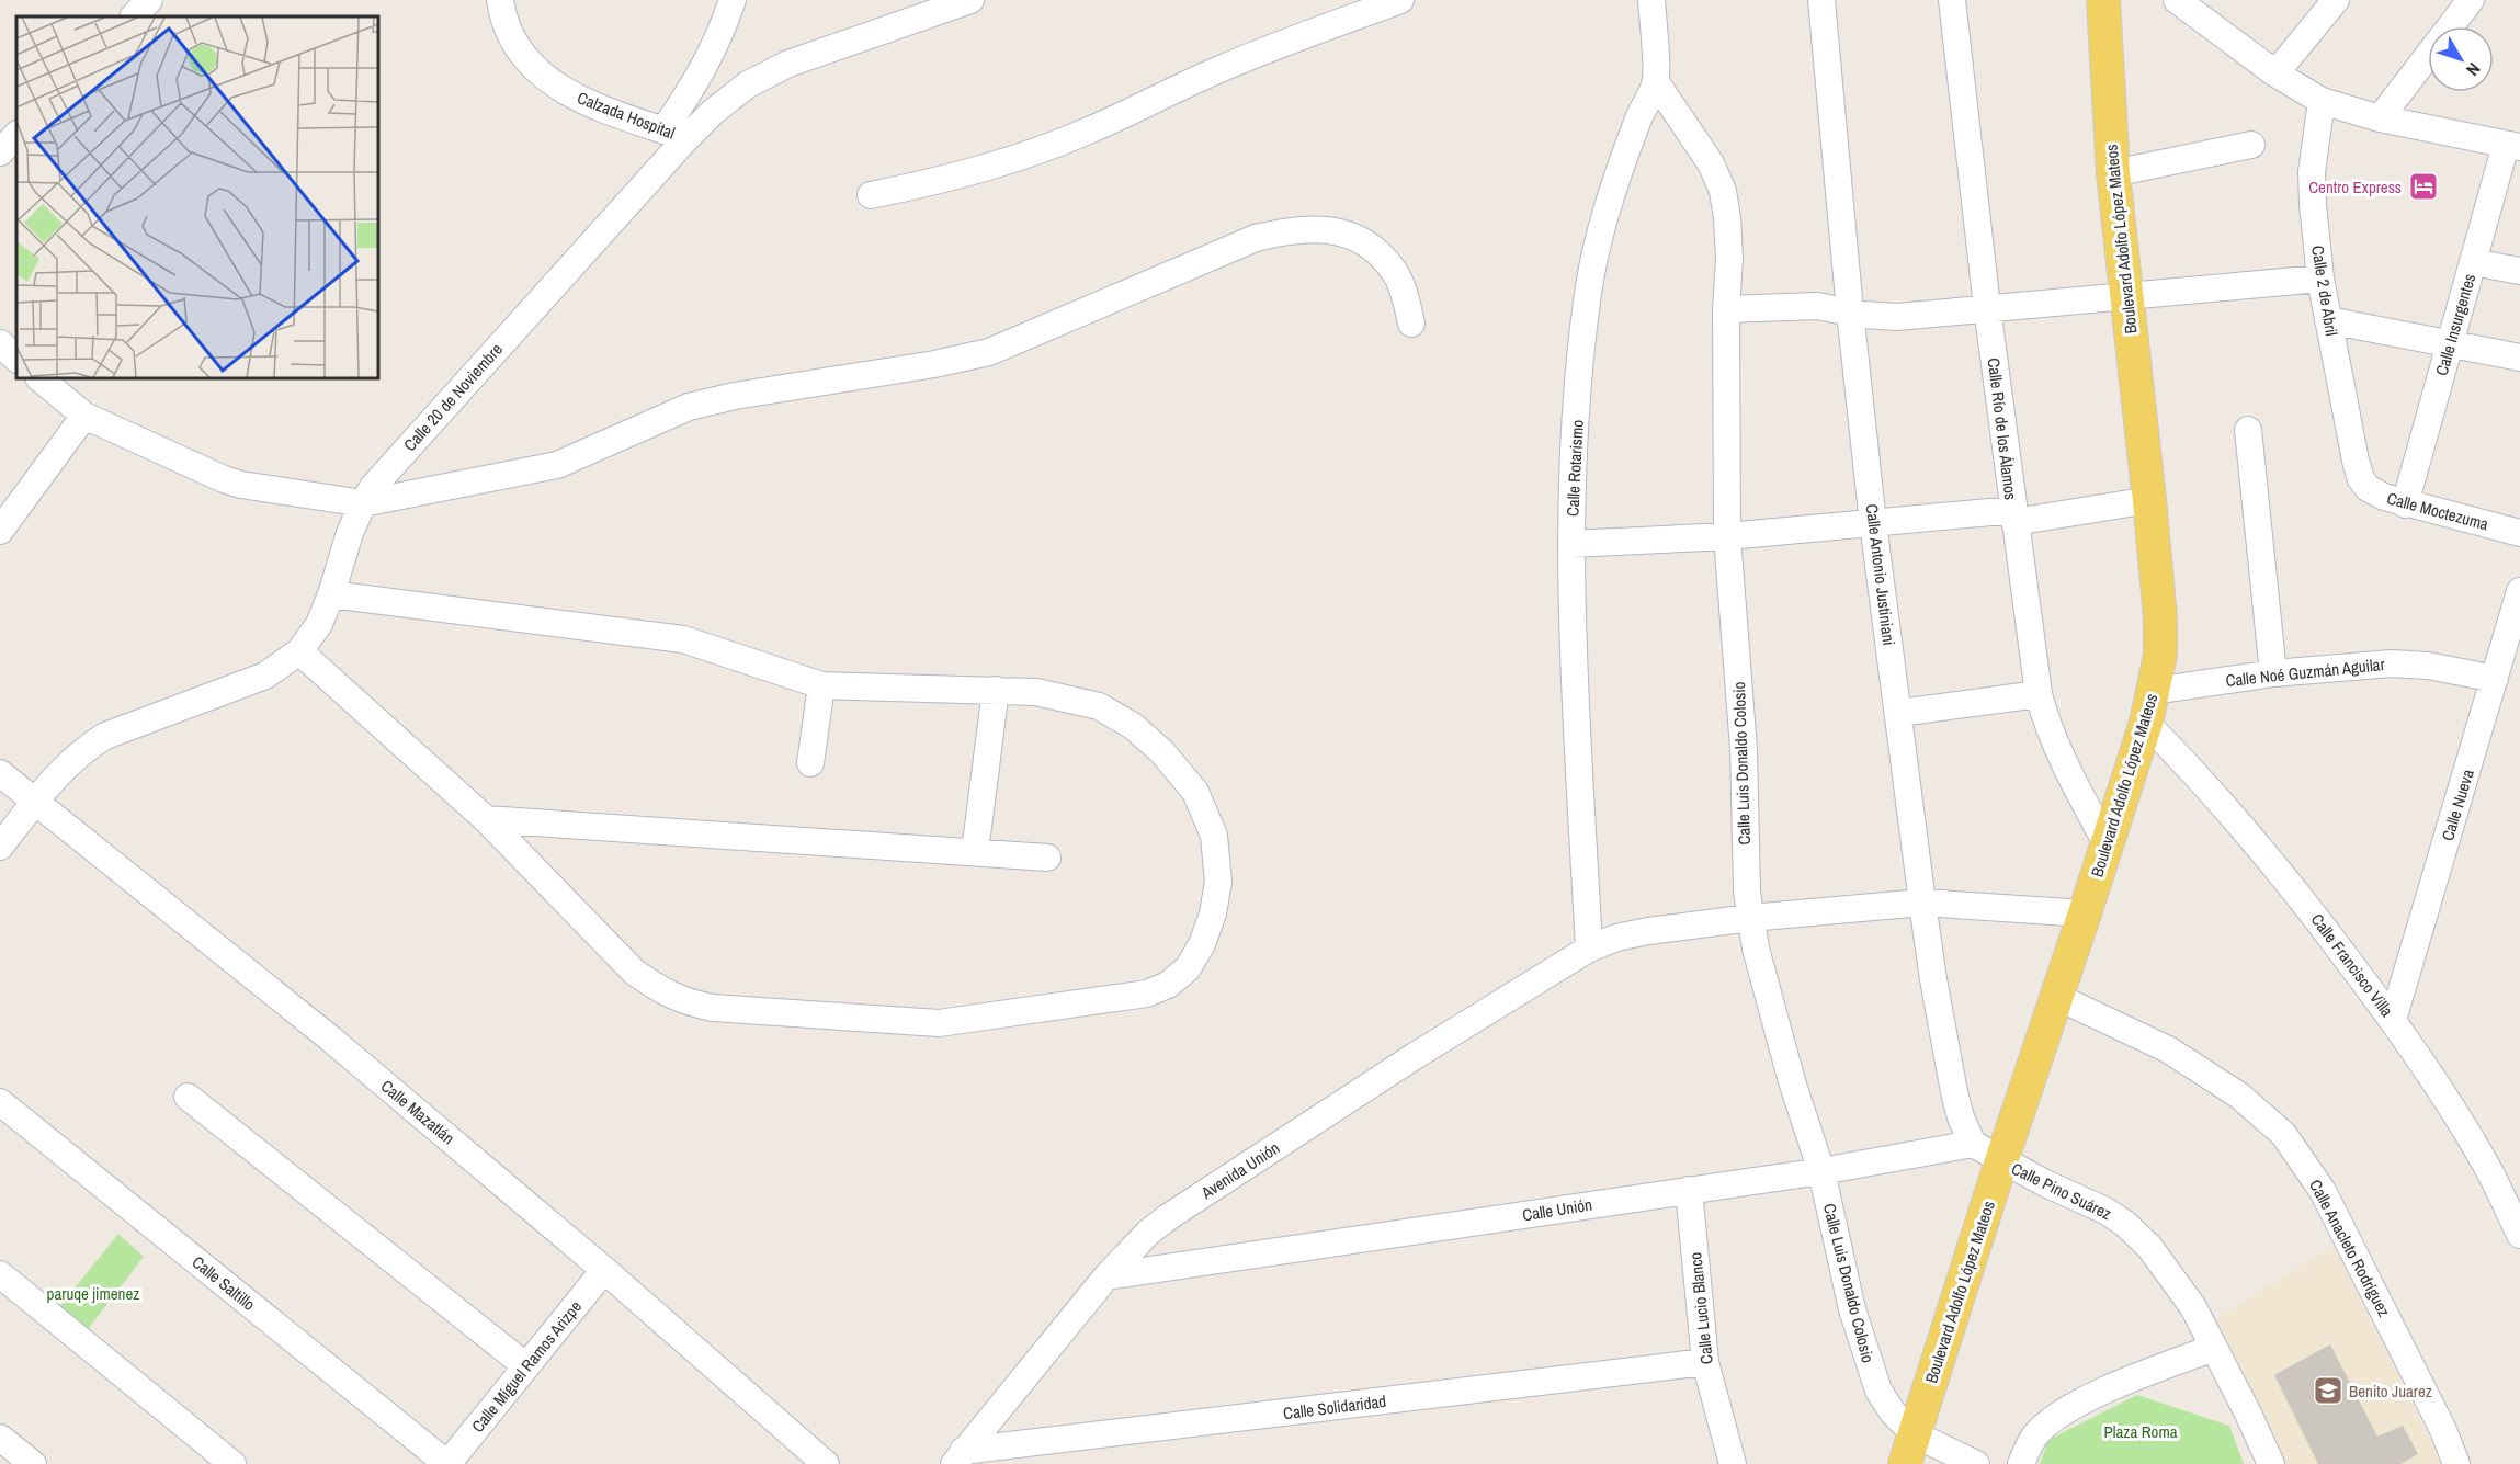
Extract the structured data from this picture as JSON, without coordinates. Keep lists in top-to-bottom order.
{
  "streets": {
    "main road": ["Boulevard Adolfo López Mateos"],
    "street": [
      "Calzada Hospital",
      "Calle 2 de Abril",
      "Calle Insurgentes",
      "Calle 20 de Noviembre",
      "Calle Río de los Álamos",
      "Calle Rotarismo",
      "Calle Moctezuma",
      "Calle Antonio Justiniani",
      "Calle Noé Guzmán Aguilar",
      "Calle Luis Donaldo Colosio",
      "Calle Nueva",
      "Calle Francisco Villa",
      "Calle Mazatlán",
      "Avenida Unión",
      "Calle Pino Suárez",
      "Calle Unión",
      "Calle Anacleto Rodríguez",
      "Calle Saltillo",
      "Calle Lucio Blanco",
      "Calle Miguel Ramos Arizpe",
      "Calle Solidaridad"
    ]
  },
  "crossings": [
    ["Calzada Hospital", "Calle 20 de Noviembre"],
    ["Boulevard Adolfo López Mateos", "Calle Río de los Álamos"],
    ["Boulevard Adolfo López Mateos", "Calle Noé Guzmán Aguilar"],
    ["Boulevard Adolfo López Mateos", "Calle Luis Donaldo Colosio"],
    ["Boulevard Adolfo López Mateos", "Calle Francisco Villa"],
    ["Boulevard Adolfo López Mateos", "Avenida Unión"],
    ["Boulevard Adolfo López Mateos", "Calle Pino Suárez"],
    ["Boulevard Adolfo López Mateos", "Calle Anacleto Rodríguez"],
    ["Calle 2 de Abril", "Calle Moctezuma"],
    ["Calle Insurgentes", "Calle Moctezuma"],
    ["Calle 20 de Noviembre", "Calle Mazatlán"],
    ["Calle Rotarismo", "Calle Luis Donaldo Colosio"],
    ["Calle Rotarismo", "Avenida Unión"],
    ["Calle Antonio Justiniani", "Avenida Unión"],
    ["Calle Antonio Justiniani", "Calle Unión"],
    ["Calle Noé Guzmán Aguilar", "Calle Nueva"],
    ["Calle Luis Donaldo Colosio", "Avenida Unión"],
    ["Calle Luis Donaldo Colosio", "Calle Unión"],
    ["Calle Nueva", "Calle Francisco Villa"],
    ["Calle Mazatlán", "Calle Miguel Ramos Arizpe"],
    ["Avenida Unión", "Calle Unión"],
    ["Avenida Unión", "Calle Solidaridad"],
    ["Calle Unión", "Calle Lucio Blanco"],
    ["Calle Saltillo", "Calle Miguel Ramos Arizpe"],
    ["Calle Lucio Blanco", "Calle Solidaridad"]
  ],
  "parks": ["paruqe jimenez", "Plaza Roma"],
  "places": {
    "hotel": ["Centro Express"],
    "school or university": ["Benito Juarez"]
  },
  "north": "bottom right"
}
